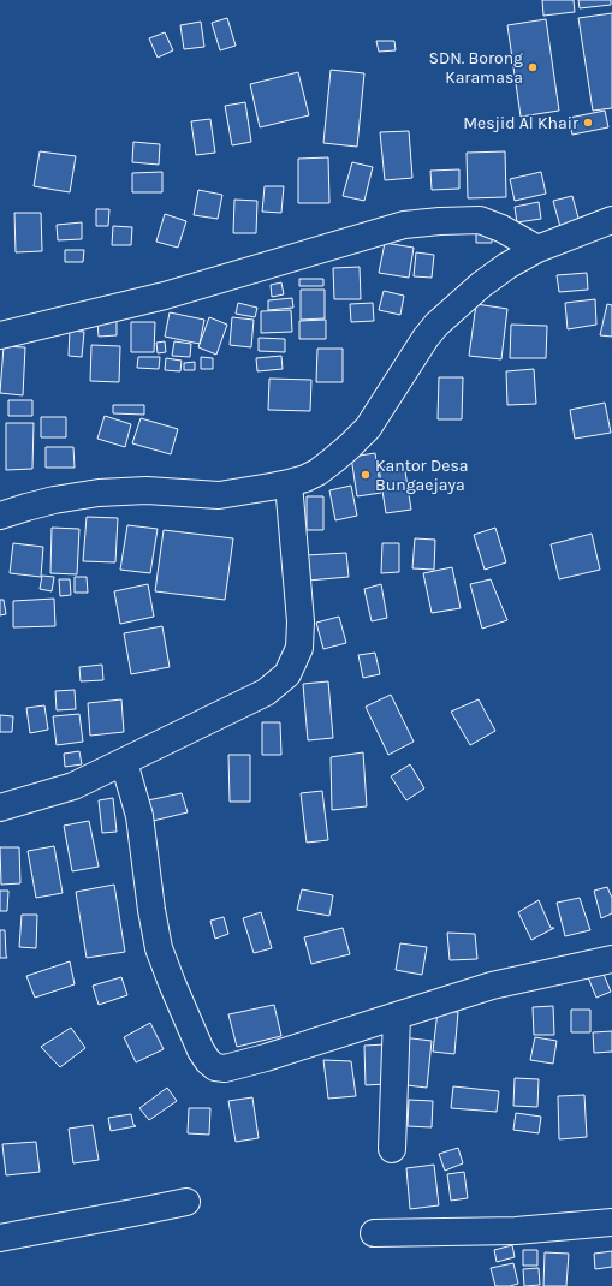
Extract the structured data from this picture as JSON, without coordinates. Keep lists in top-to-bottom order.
{
  "places": ["SDN. Borong Karamasa", "Mesjid Al Khair", "Kantor Desa Bungaejaya"]
}
